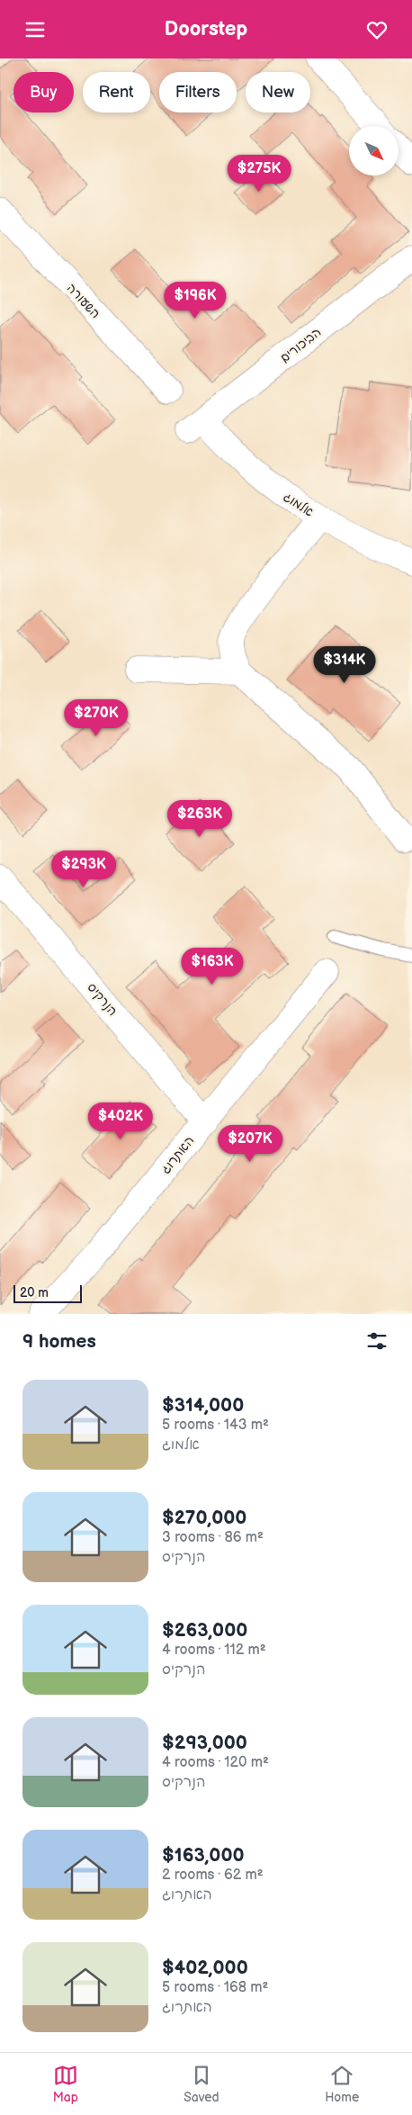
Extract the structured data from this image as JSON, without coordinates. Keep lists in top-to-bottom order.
{
  "streets": {
    "street": [
      "השעורה",
      "הביכורים",
      "אלמוג",
      "הנרקיס",
      "האתרוג"
    ]
  },
  "crossings": [
    ["הביכורים", "אלמוג"],
    ["הנרקיס", "האתרוג"]
  ],
  "scale_bar": "20 m",
  "north": "bottom right",
  "page": {
    "header": "Doorstep",
    "chip": [
      "Buy",
      "Rent",
      "Filters",
      "New"
    ],
    "price": [
      "$275K",
      "$196K",
      "$314K",
      "$270K",
      "$263K",
      "$293K",
      "$163K",
      "$402K",
      "$207K"
    ],
    "scale": "20 m",
    "heading": "9 homes",
    "list": [
      {
        "name": "$314,000",
        "note": "5 rooms · 143 m² · אלמוג"
      },
      {
        "name": "$270,000",
        "note": "3 rooms · 86 m² · הנרקיס"
      },
      {
        "name": "$263,000",
        "note": "4 rooms · 112 m² · הנרקיס"
      },
      {
        "name": "$293,000",
        "note": "4 rooms · 120 m² · הנרקיס"
      },
      {
        "name": "$163,000",
        "note": "2 rooms · 62 m² · האתרוג"
      },
      {
        "name": "$402,000",
        "note": "5 rooms · 168 m² · האתרוג"
      }
    ],
    "tabs": ["Map", "Saved", "Home"]
  }
}
